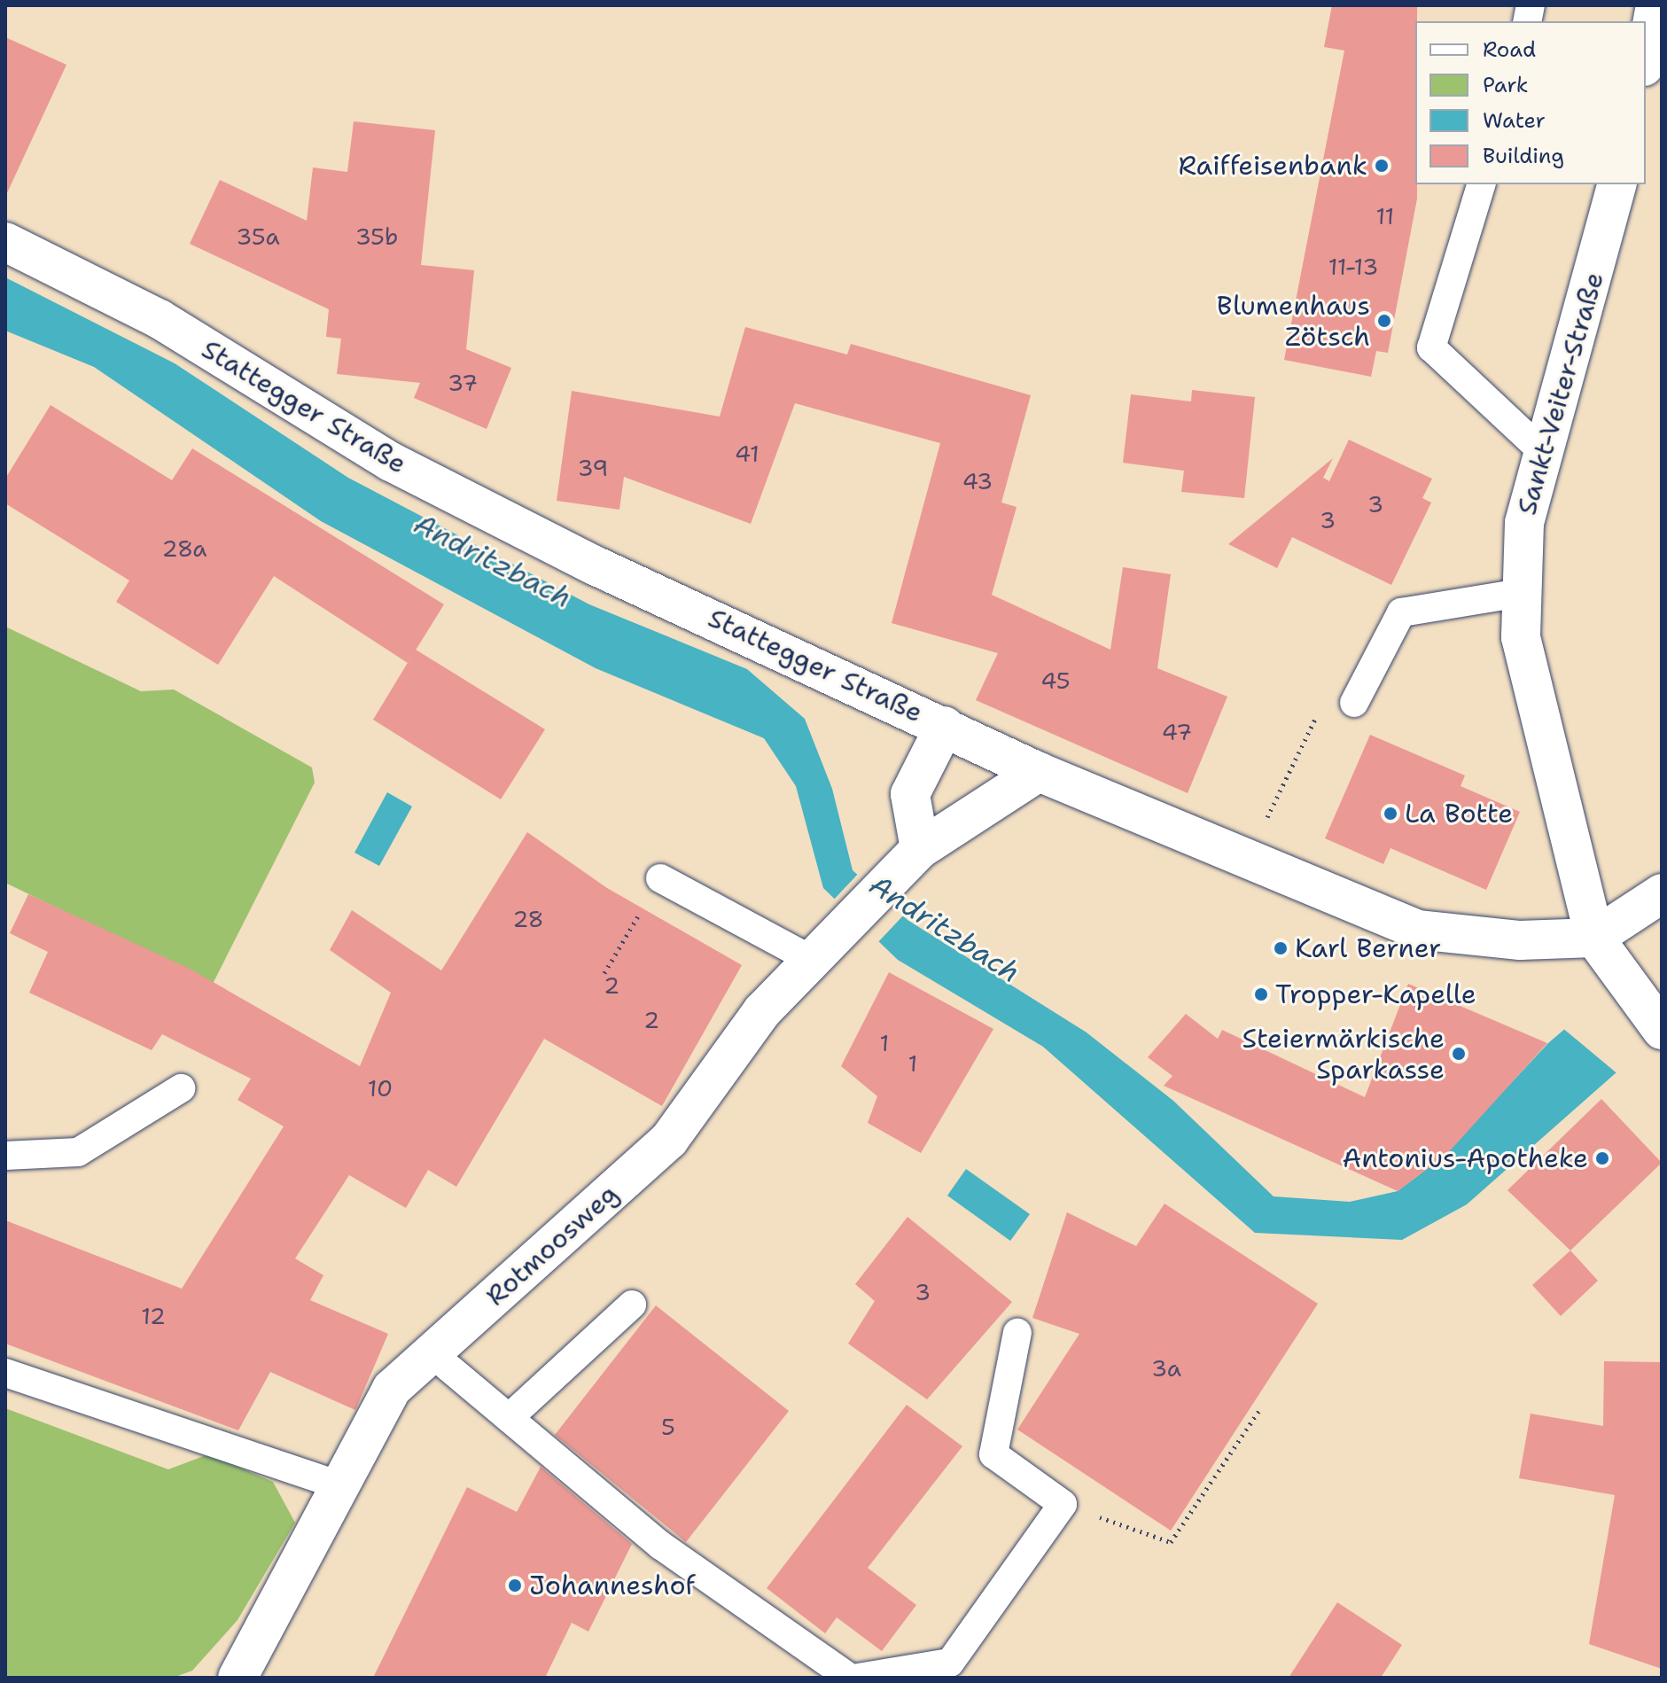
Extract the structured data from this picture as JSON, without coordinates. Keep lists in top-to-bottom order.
{
  "streets": {
    "street": ["Sankt-Veiter-Straße", "Stattegger Straße", "Rotmoosweg"]
  },
  "crossings": [
    ["Sankt-Veiter-Straße", "Stattegger Straße"],
    ["Stattegger Straße", "Rotmoosweg"]
  ],
  "water": ["Andritzbach"],
  "places": [
    "Raiffeisenbank",
    "Blumenhaus Zötsch",
    "La Botte",
    "Karl Berner",
    "Tropper-Kapelle",
    "Steiermärkische Sparkasse",
    "Antonius-Apotheke",
    "Johanneshof"
  ],
  "house_numbers": [
    "11",
    "35a",
    "35b",
    "11-13",
    "37",
    "41",
    "39",
    "43",
    "3",
    "3",
    "28a",
    "45",
    "47",
    "28",
    "2",
    "2",
    "1",
    "1",
    "10",
    "3",
    "12",
    "3a",
    "5"
  ],
  "legend": [
    "Road",
    "Park",
    "Water",
    "Building"
  ]
}
